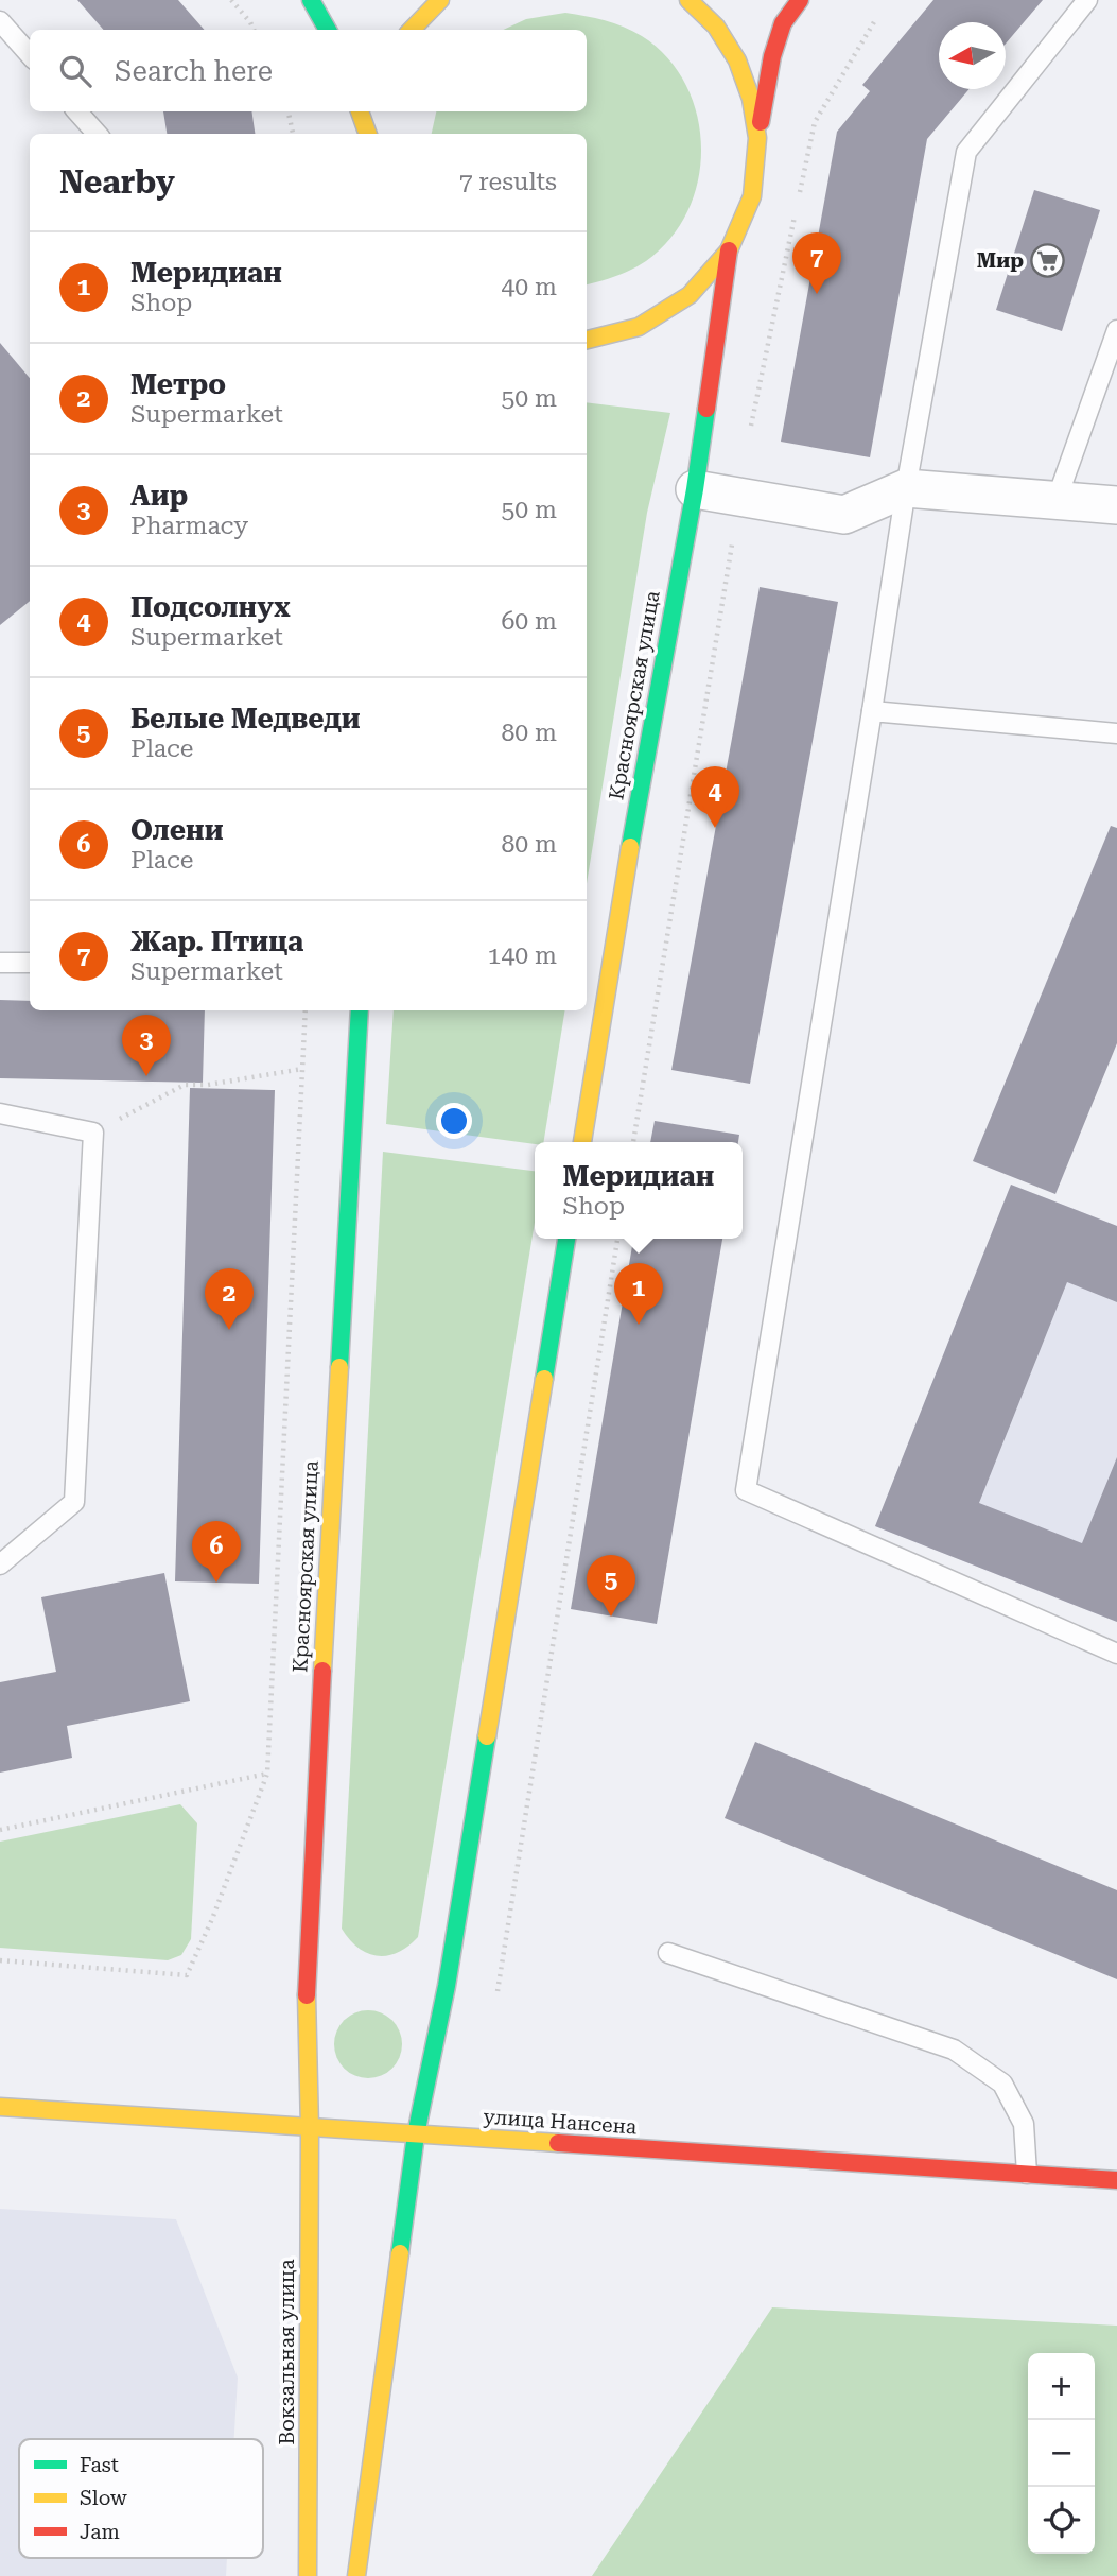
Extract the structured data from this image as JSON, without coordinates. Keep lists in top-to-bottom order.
{
  "streets": {
    "main road": ["Красноярская улица", "улица Нансена", "Вокзальная улица"]
  },
  "crossings": [
    ["Красноярская улица", "улица Нансена"],
    ["Красноярская улица", "Вокзальная улица"],
    ["улица Нансена", "Вокзальная улица"]
  ],
  "places": {
    "supermarket": ["Мир"]
  },
  "legend": ["Fast", "Slow", "Jam"],
  "north": "left",
  "page": {
    "search": "Search here",
    "heading": ["Nearby", "7 results"],
    "list": [
      {
        "mark": "1",
        "name": "Меридиан",
        "note": "Shop",
        "value": "40 m"
      },
      {
        "mark": "2",
        "name": "Метро",
        "note": "Supermarket",
        "value": "50 m"
      },
      {
        "mark": "3",
        "name": "Аир",
        "note": "Pharmacy",
        "value": "50 m"
      },
      {
        "mark": "4",
        "name": "Подсолнух",
        "note": "Supermarket",
        "value": "60 m"
      },
      {
        "mark": "5",
        "name": "Белые Медведи",
        "note": "Place",
        "value": "80 m"
      },
      {
        "mark": "6",
        "name": "Олени",
        "note": "Place",
        "value": "80 m"
      },
      {
        "mark": "7",
        "name": "Жар. Птица",
        "note": "Supermarket",
        "value": "140 m"
      }
    ],
    "pins": [
      "7",
      "4",
      "3",
      "1",
      "2",
      "6",
      "5"
    ],
    "popup": ["Меридиан", "Shop"],
    "map_buttons": ["+", "−"]
  }
}
